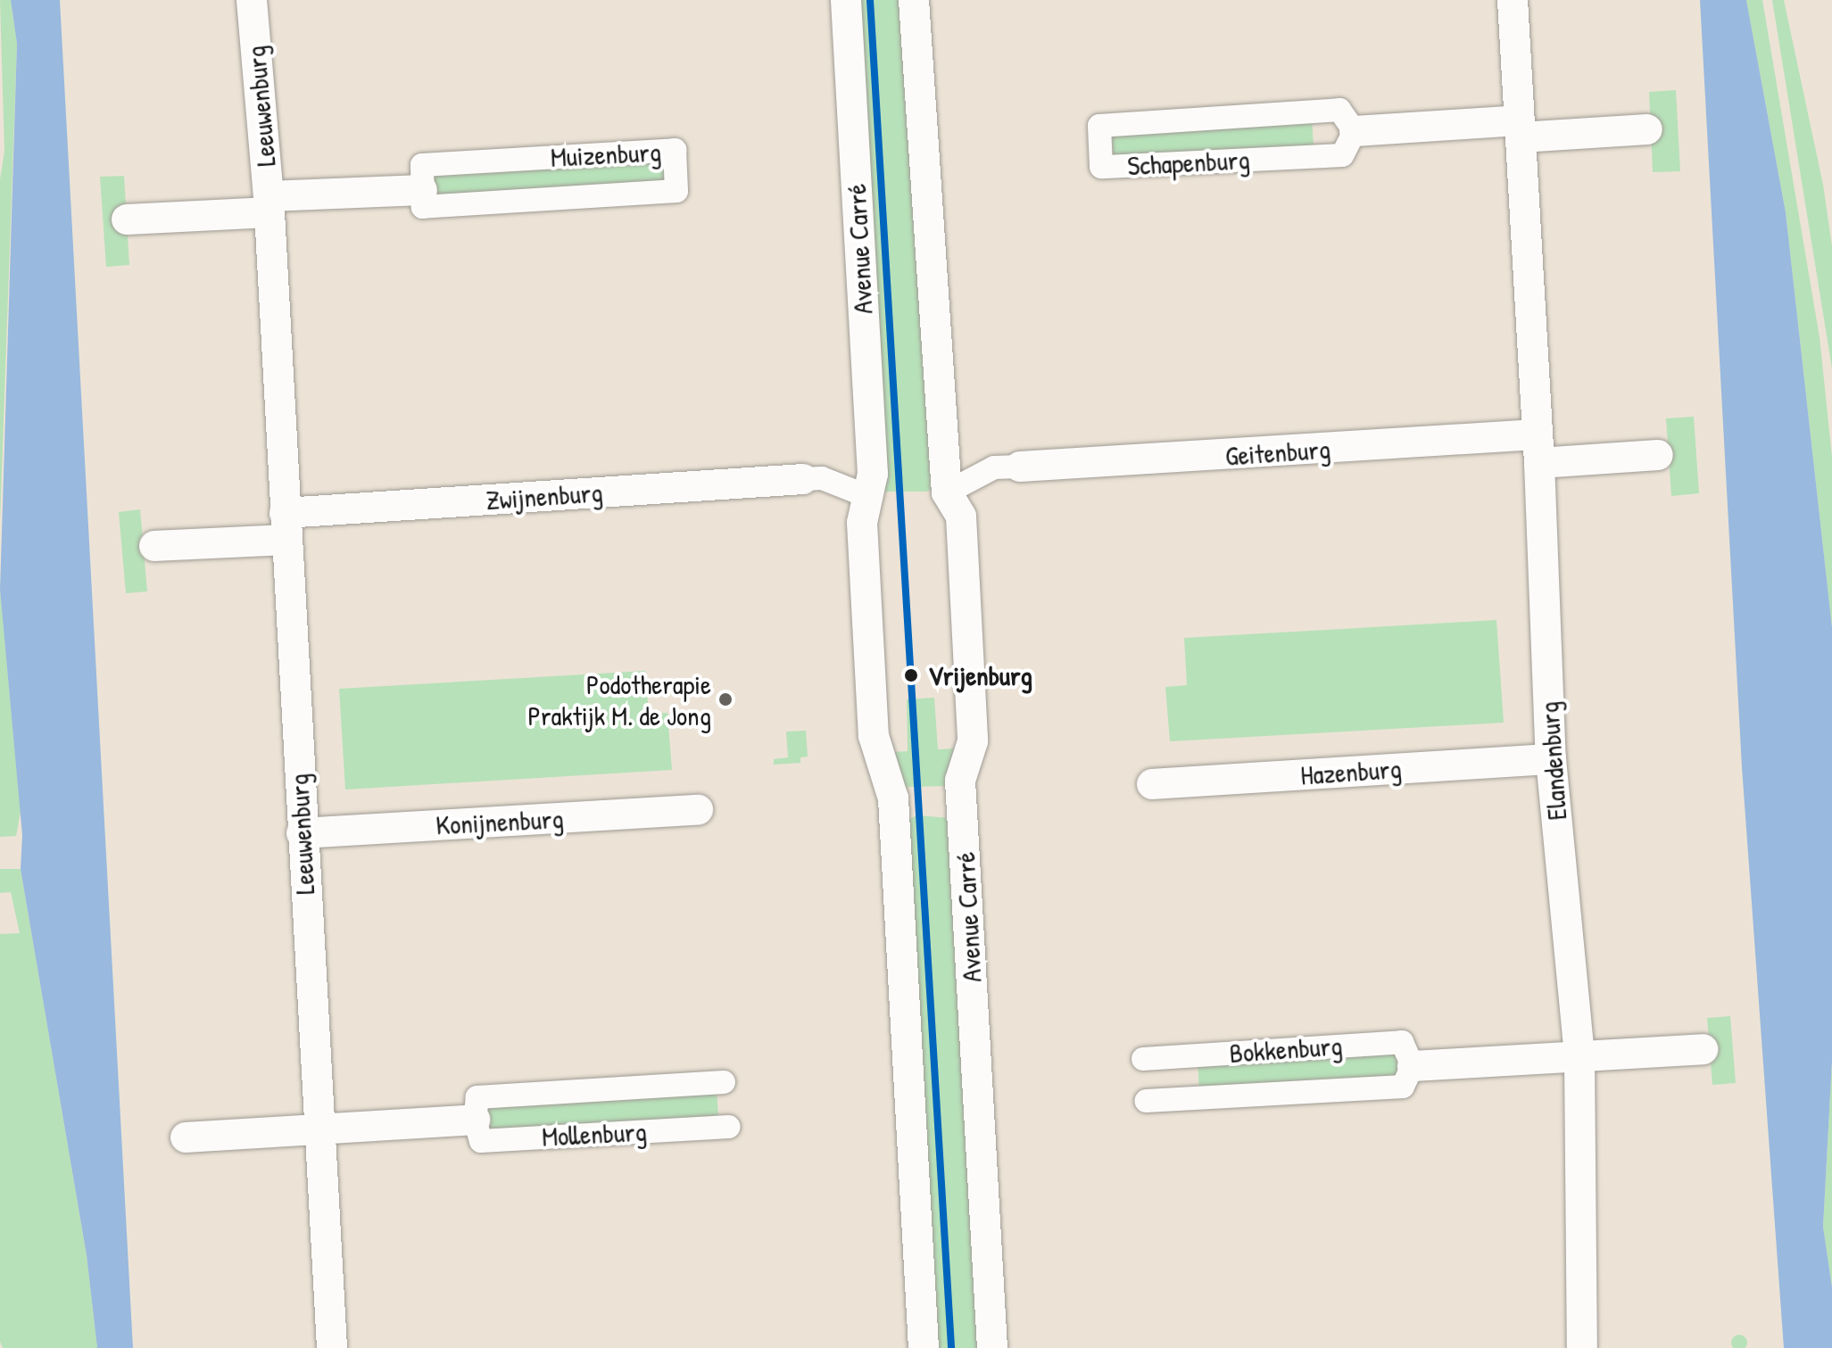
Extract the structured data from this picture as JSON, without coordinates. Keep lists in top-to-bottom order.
{
  "streets": {
    "street": [
      "Leeuwenburg",
      "Muizenburg",
      "Schapenburg",
      "Avenue Carré",
      "Geitenburg",
      "Zwijnenburg",
      "Elandenburg",
      "Hazenburg",
      "Konijnenburg",
      "Bokkenburg",
      "Mollenburg"
    ]
  },
  "crossings": [
    ["Leeuwenburg", "Zwijnenburg"],
    ["Leeuwenburg", "Konijnenburg"],
    ["Geitenburg", "Elandenburg"],
    ["Elandenburg", "Hazenburg"]
  ],
  "places": ["Vrijenburg", "Podotherapie Praktijk M. de Jong"]
}
